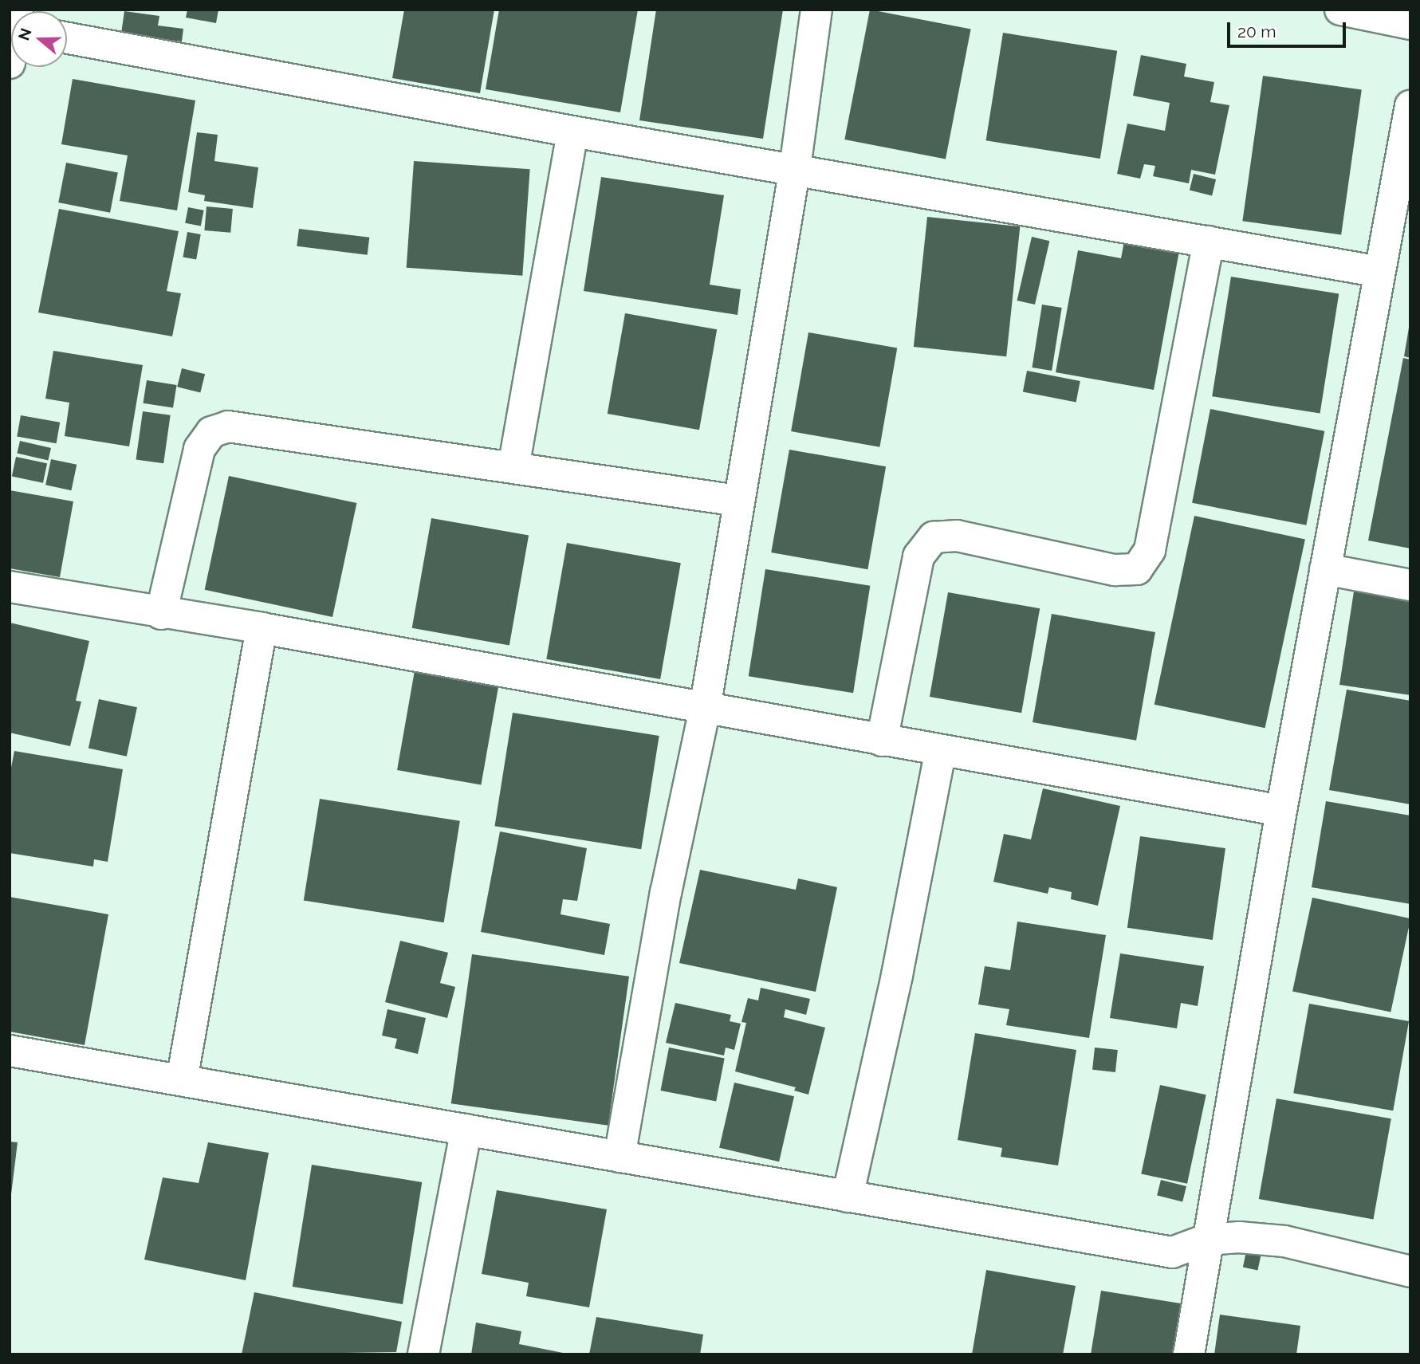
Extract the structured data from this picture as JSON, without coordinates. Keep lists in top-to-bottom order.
{
  "scale_bar": "20 m",
  "north": "left"
}
